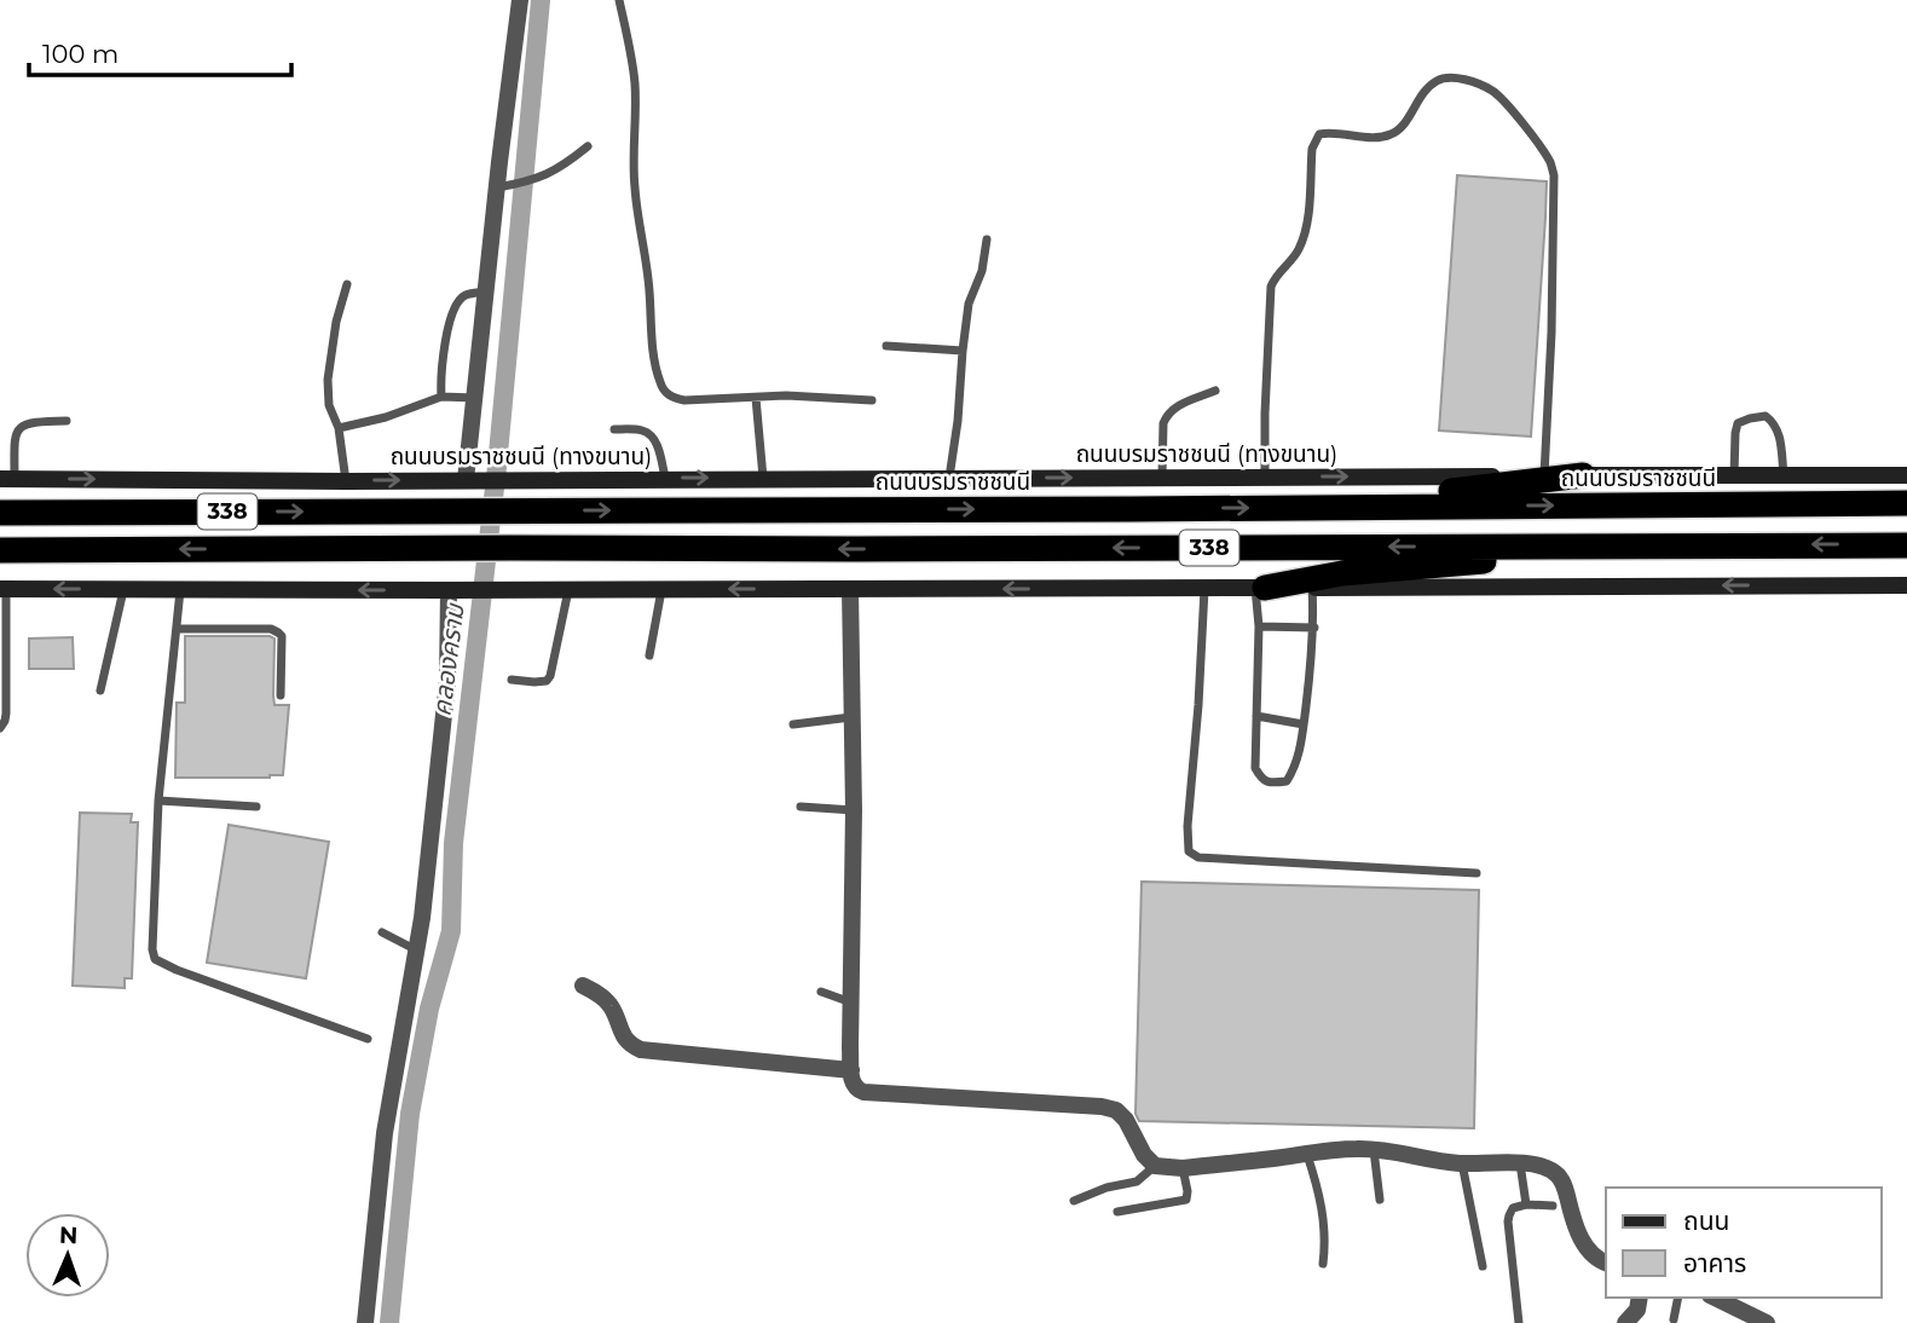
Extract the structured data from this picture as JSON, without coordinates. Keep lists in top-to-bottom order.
{
  "streets": {
    "highway": ["ถนนบรมราชชนนี", "338"],
    "main road": ["ถนนบรมราชชนนี (ทางขนาน)"]
  },
  "water": ["คลองคราม"],
  "legend": ["ถนน", "อาคาร"],
  "scale_bar": "100 m",
  "north": "top"
}
